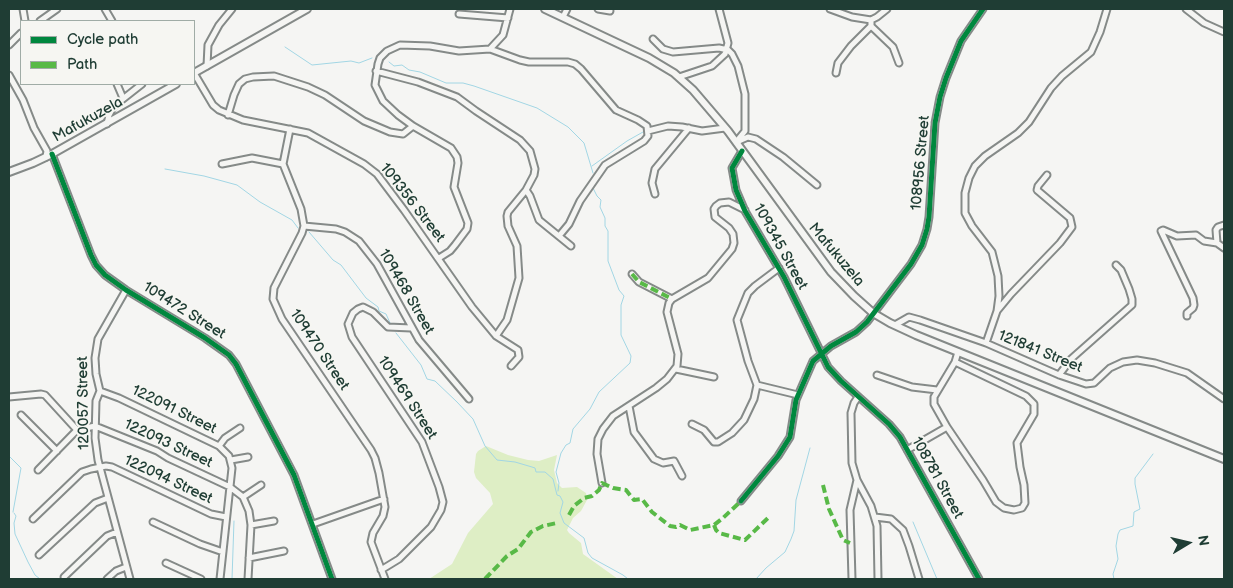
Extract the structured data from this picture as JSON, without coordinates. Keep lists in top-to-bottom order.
{
  "streets": {
    "main road": ["Mafukuzela"],
    "street": [
      "108956 Street",
      "109356 Street",
      "109345 Street",
      "109468 Street",
      "109472 Street",
      "109470 Street",
      "121841 Street",
      "109469 Street",
      "120057 Street",
      "122091 Street",
      "122093 Street",
      "108781 Street",
      "122094 Street"
    ]
  },
  "crossings": [
    ["Mafukuzela", "108956 Street"],
    ["Mafukuzela", "109345 Street"],
    ["Mafukuzela", "109472 Street"],
    ["Mafukuzela", "121841 Street"],
    ["108956 Street", "109345 Street"],
    ["108956 Street", "108781 Street"],
    ["109345 Street", "108781 Street"],
    ["109468 Street", "109470 Street"],
    ["109468 Street", "109469 Street"],
    ["109472 Street", "120057 Street"],
    ["109470 Street", "109469 Street"],
    ["120057 Street", "122091 Street"],
    ["120057 Street", "122093 Street"],
    ["120057 Street", "122094 Street"]
  ],
  "legend": ["Cycle path", "Path"],
  "north": "right"
}
